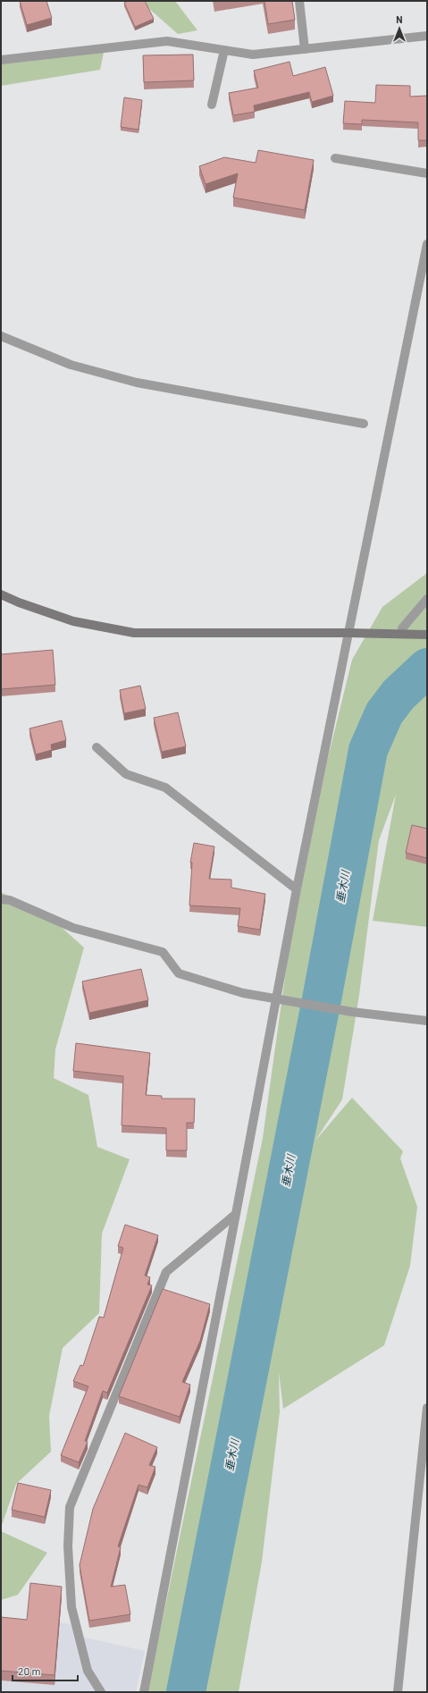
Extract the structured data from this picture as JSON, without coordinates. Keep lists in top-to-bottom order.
{
  "water": ["垂木川"],
  "scale_bar": "20 m",
  "north": "top"
}
